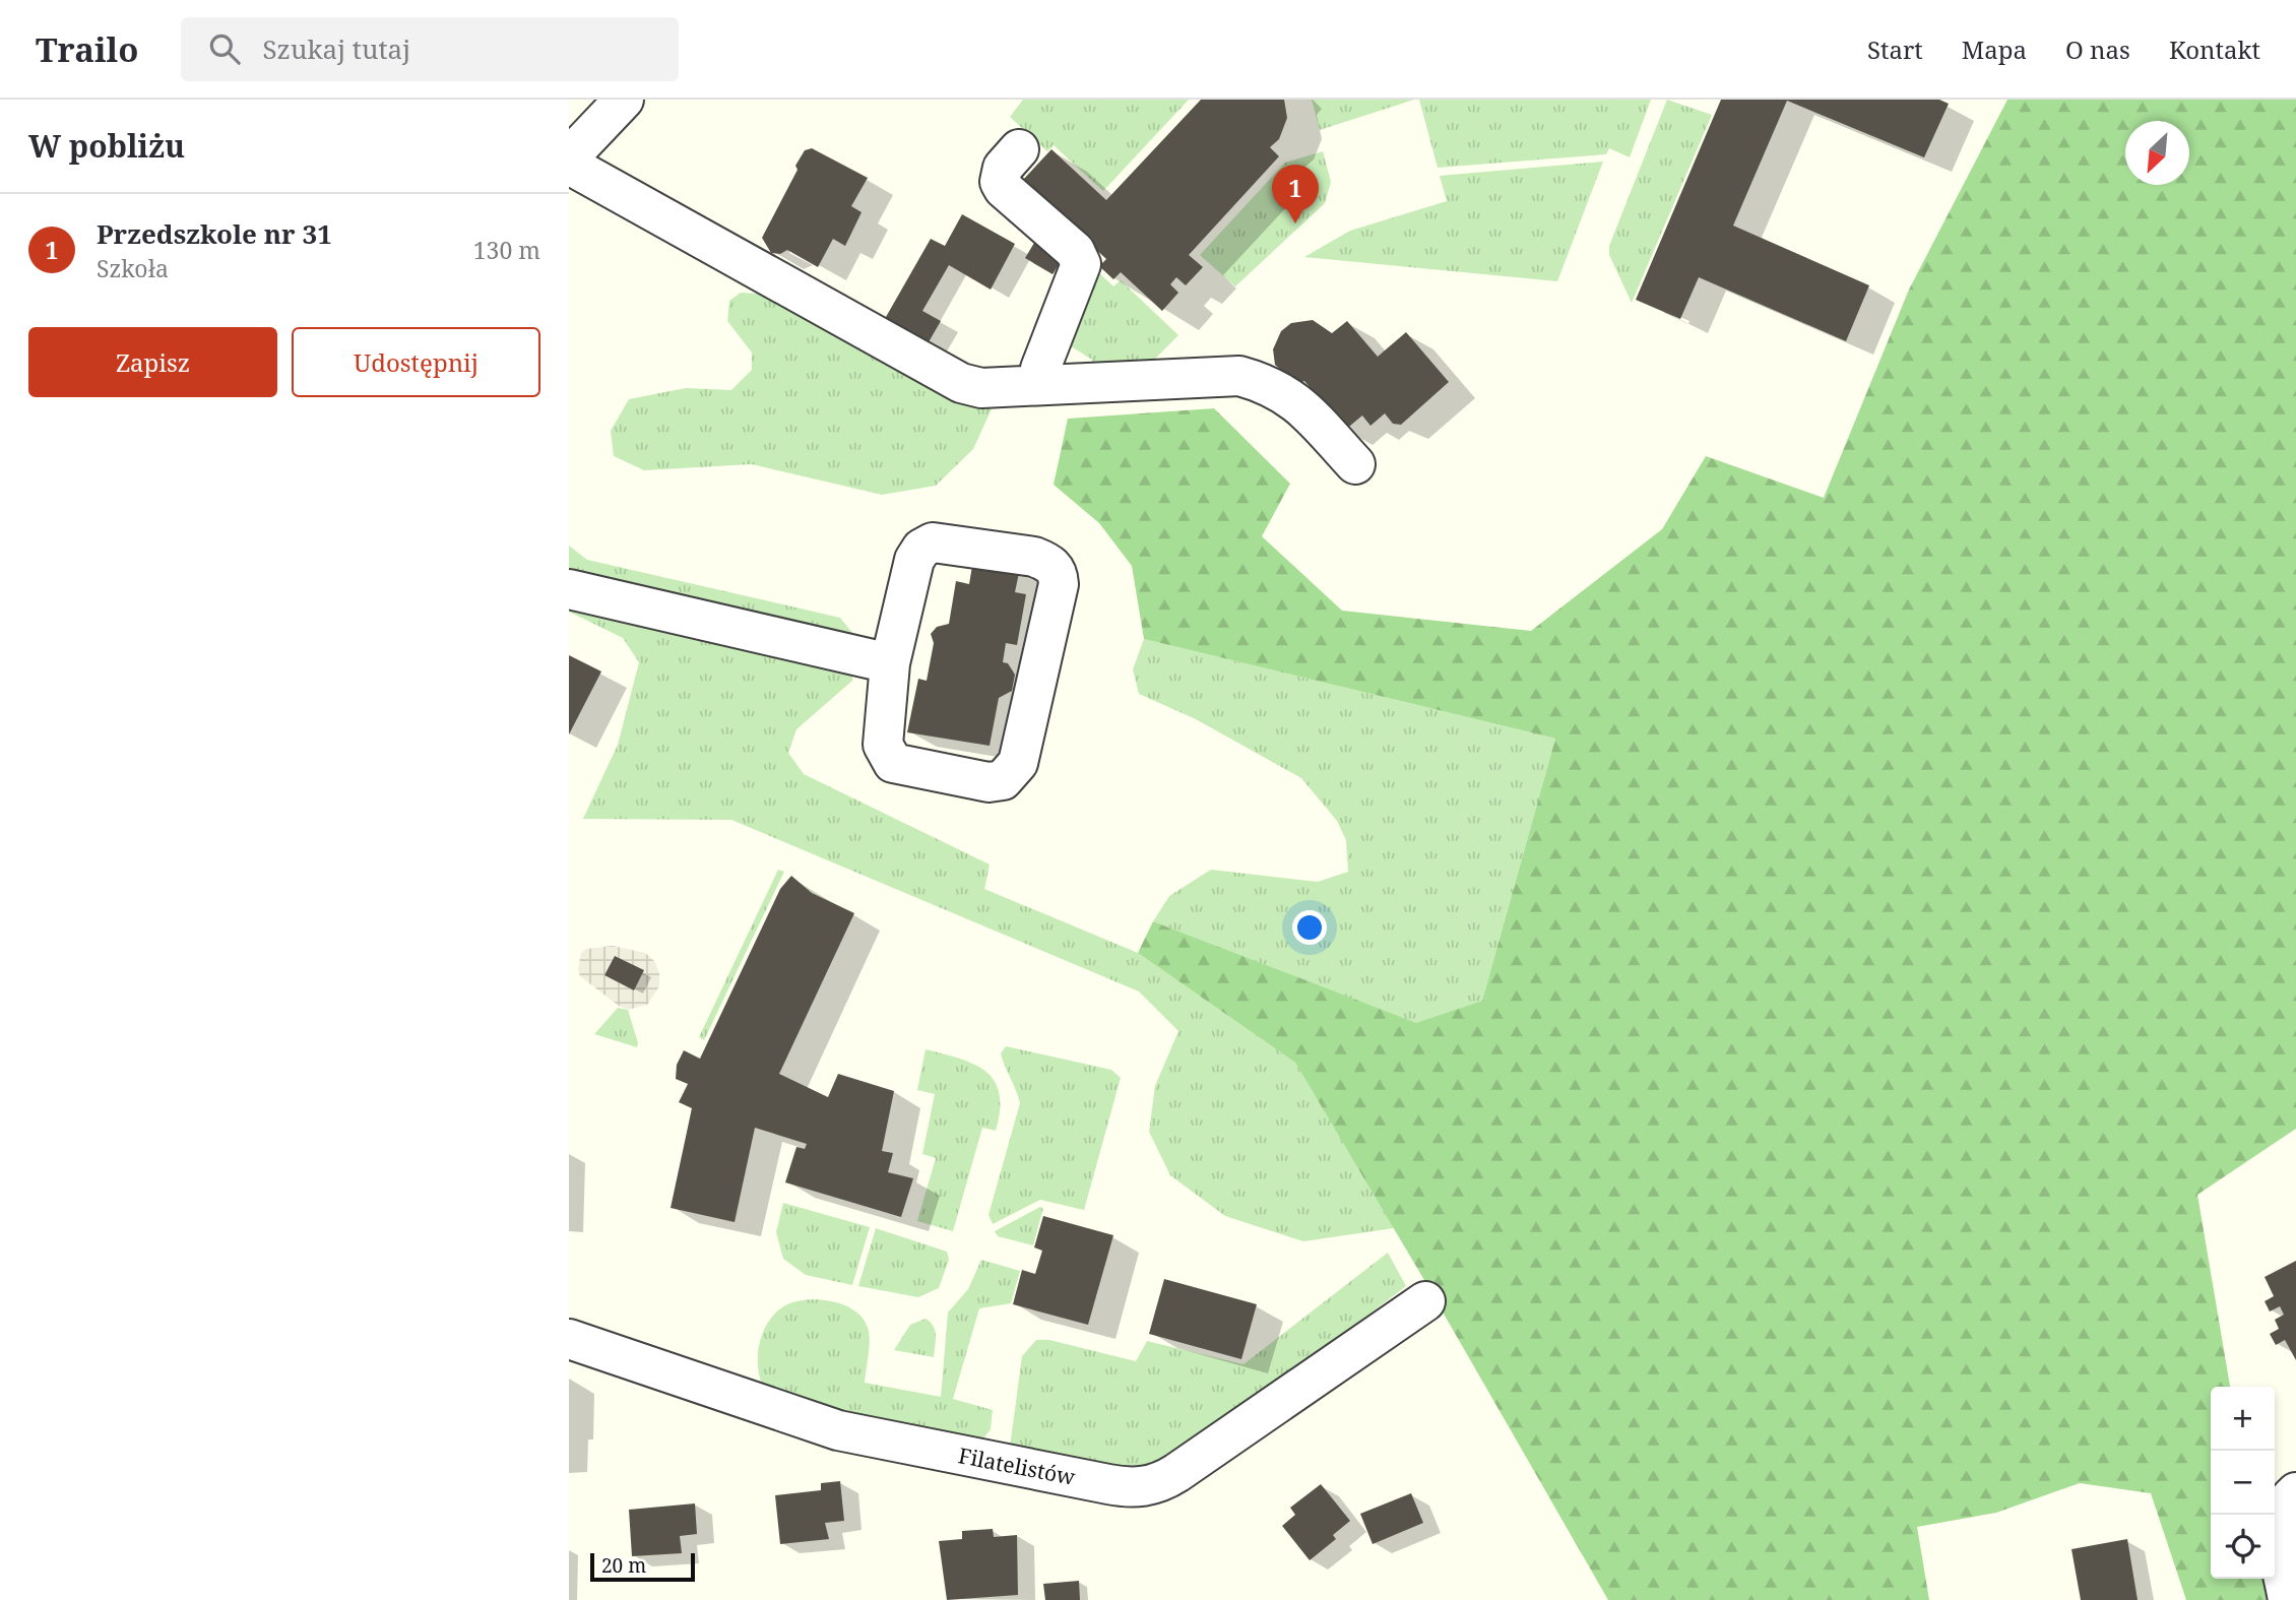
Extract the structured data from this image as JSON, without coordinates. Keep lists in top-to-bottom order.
{
  "streets": {
    "street": ["Filatelistów"]
  },
  "scale_bar": "20 m",
  "north": "bottom left",
  "page": {
    "header": "Trailo",
    "search": "Szukaj tutaj",
    "nav": [
      "Start",
      "Mapa",
      "O nas",
      "Kontakt"
    ],
    "heading": "W pobliżu",
    "pins": "1",
    "list": [
      {
        "mark": "1",
        "name": "Przedszkole nr 31",
        "note": "Szkoła",
        "value": "130 m"
      }
    ],
    "buttons": ["Zapisz", "Udostępnij"],
    "map_buttons": ["+", "−"],
    "scale": "20 m"
  }
}
